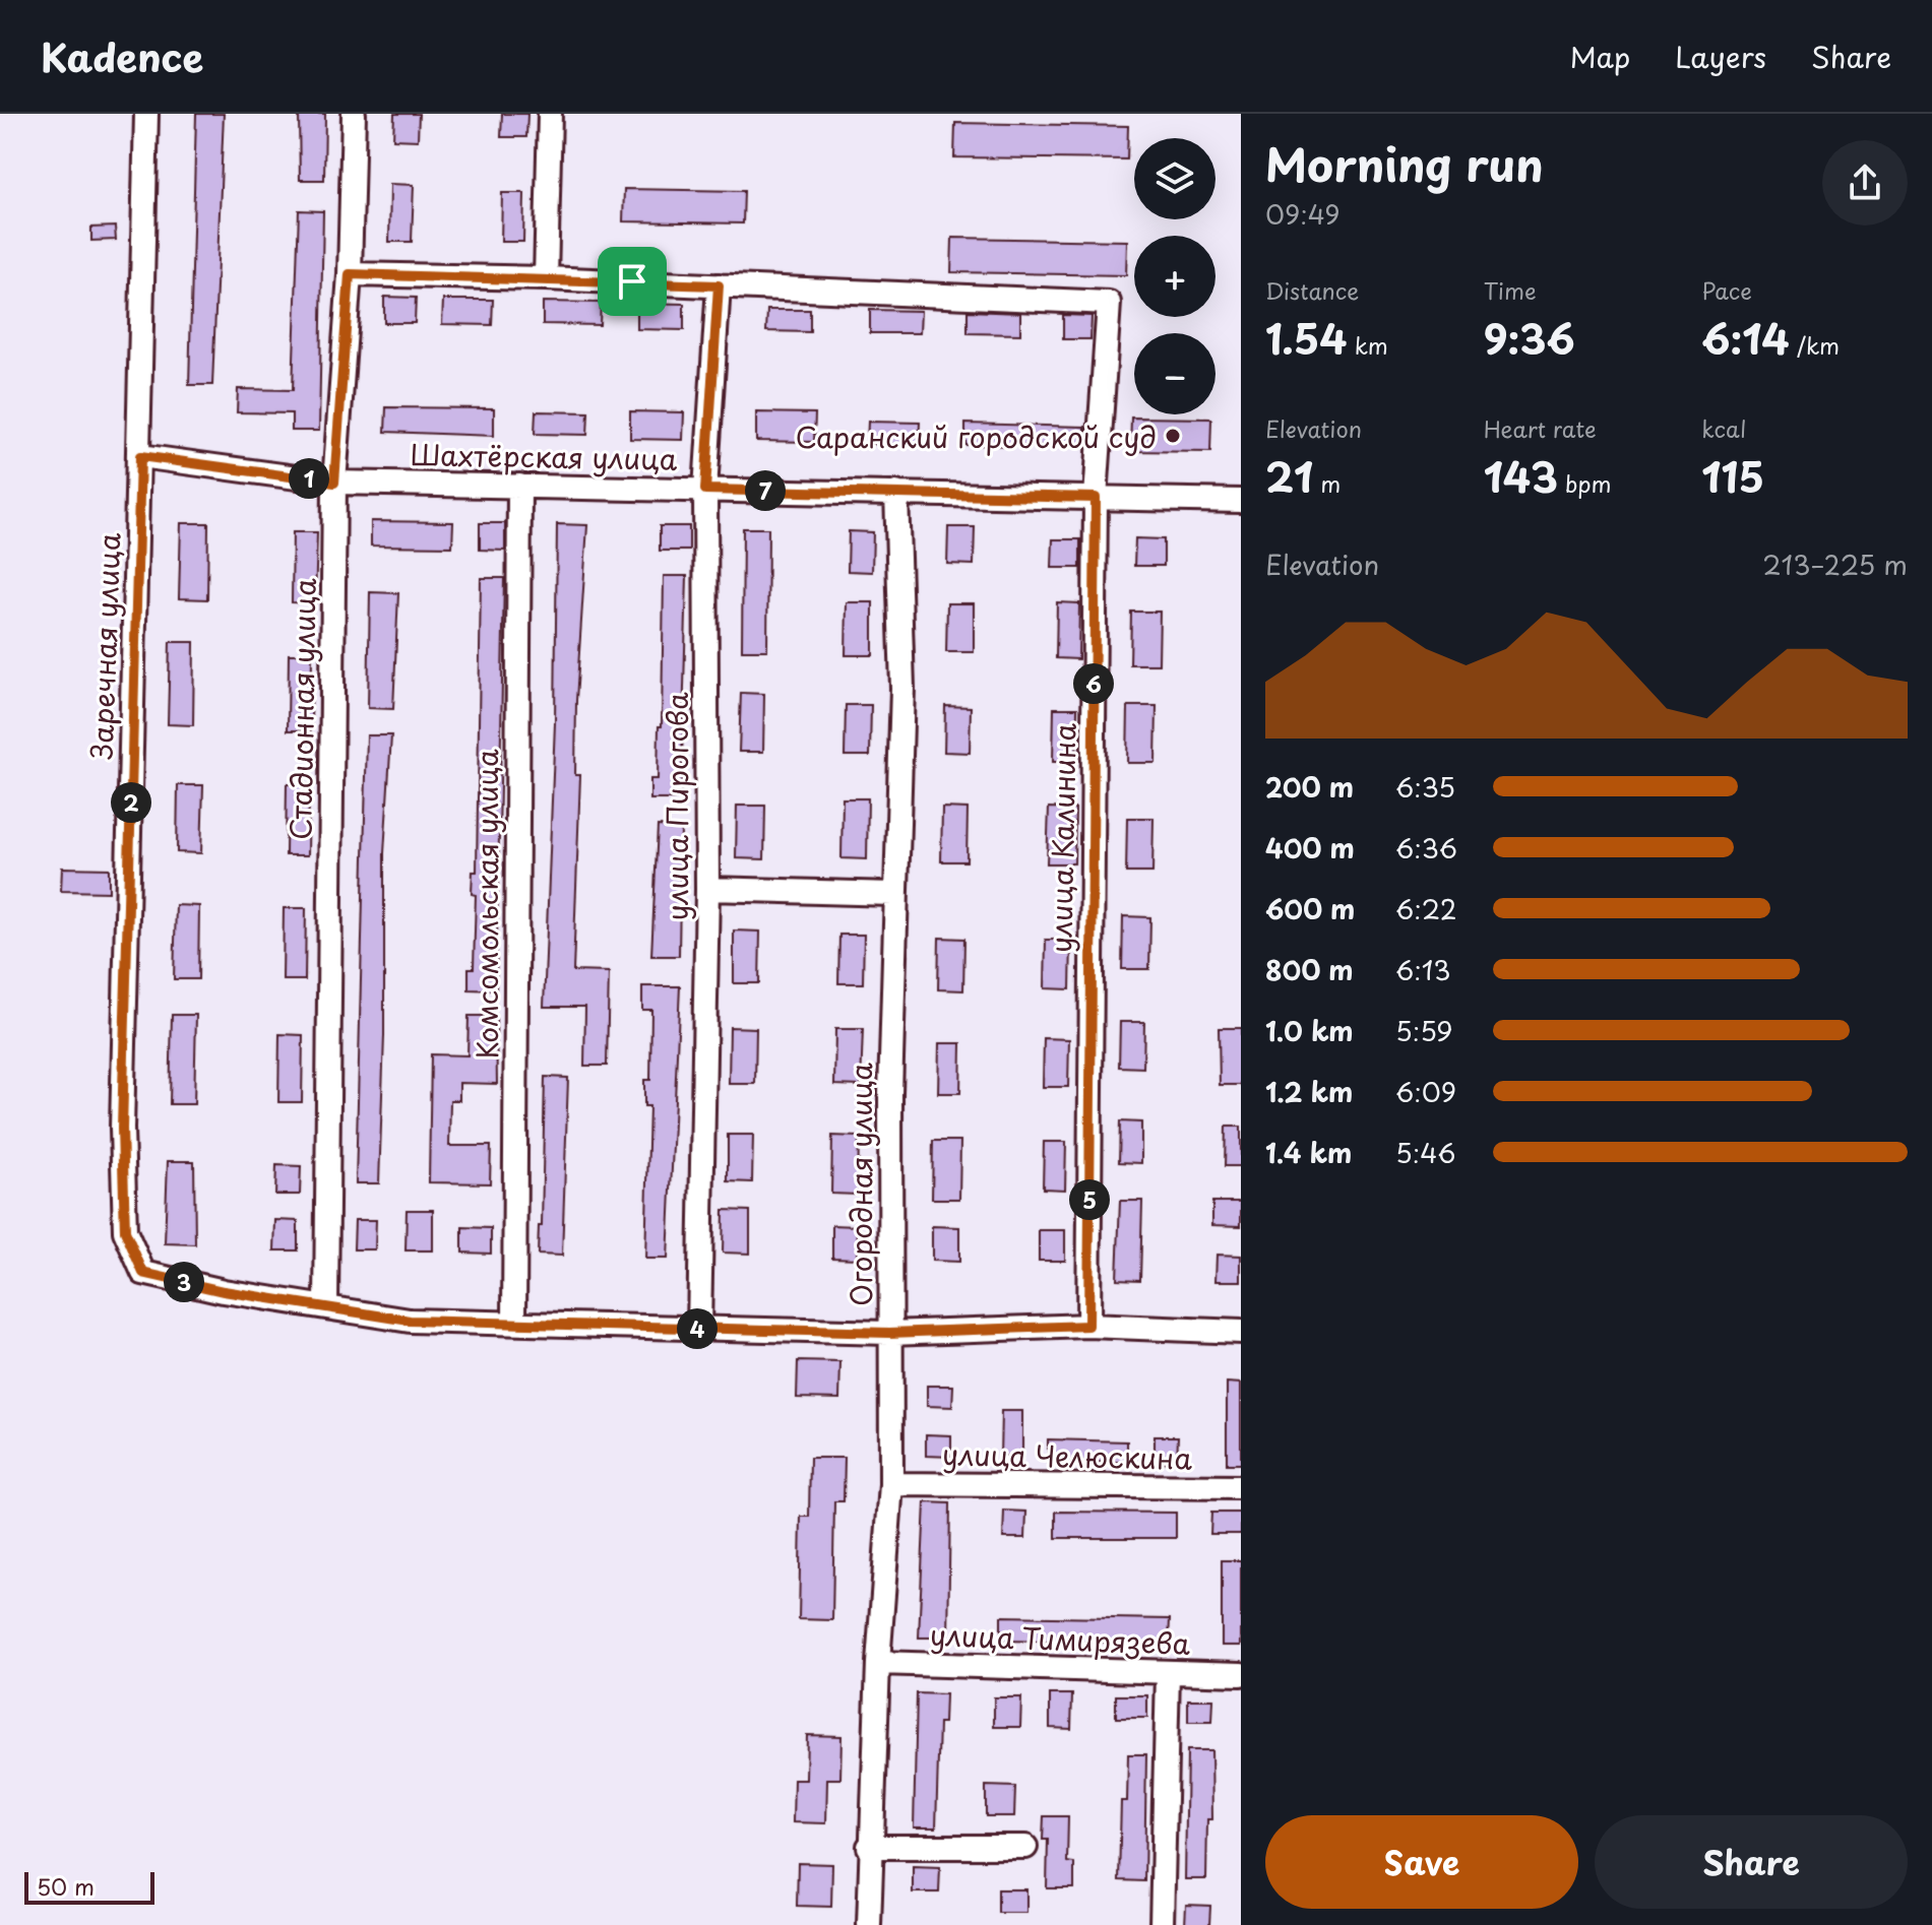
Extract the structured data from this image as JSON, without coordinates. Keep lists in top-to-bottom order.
{
  "streets": {
    "street": [
      "Шахтёрская улица",
      "Заречная улица",
      "Стадионная улица",
      "улица Пирогова",
      "улица Калинина",
      "Комсомольская улица",
      "Огородная улица",
      "улица Челюскина",
      "улица Тимирязева"
    ]
  },
  "crossings": [
    ["Шахтёрская улица", "Заречная улица"],
    ["Шахтёрская улица", "Стадионная улица"],
    ["Шахтёрская улица", "улица Пирогова"],
    ["Шахтёрская улица", "улица Калинина"],
    ["Шахтёрская улица", "Комсомольская улица"],
    ["Шахтёрская улица", "Огородная улица"],
    ["Заречная улица", "Стадионная улица"],
    ["улица Пирогова", "улица Калинина"],
    ["Огородная улица", "улица Челюскина"],
    ["Огородная улица", "улица Тимирязева"]
  ],
  "places": ["Саранский городской суд"],
  "scale_bar": "50 m",
  "page": {
    "header": "Kadence",
    "nav": ["Map", "Layers", "Share"],
    "heading": ["Morning run", "09:49"],
    "map_buttons": ["+", "−"],
    "stats": [
      ["Distance", "1.54 km"],
      ["Time", "9:36"],
      ["Pace", "6:14 /km"],
      ["Elevation", "21 m"],
      ["Heart rate", "143 bpm"],
      ["kcal", "115"]
    ],
    "pins": [
      "1",
      "7",
      "6",
      "2",
      "5",
      "3",
      "4"
    ],
    "chart": ["Elevation", "213–225 m"],
    "list": [
      {
        "name": "200 m",
        "note": "6:35"
      },
      {
        "name": "400 m",
        "note": "6:36"
      },
      {
        "name": "600 m",
        "note": "6:22"
      },
      {
        "name": "800 m",
        "note": "6:13"
      },
      {
        "name": "1.0 km",
        "note": "5:59"
      },
      {
        "name": "1.2 km",
        "note": "6:09"
      },
      {
        "name": "1.4 km",
        "note": "5:46"
      }
    ],
    "buttons": ["Save", "Share"],
    "scale": "50 m"
  }
}
